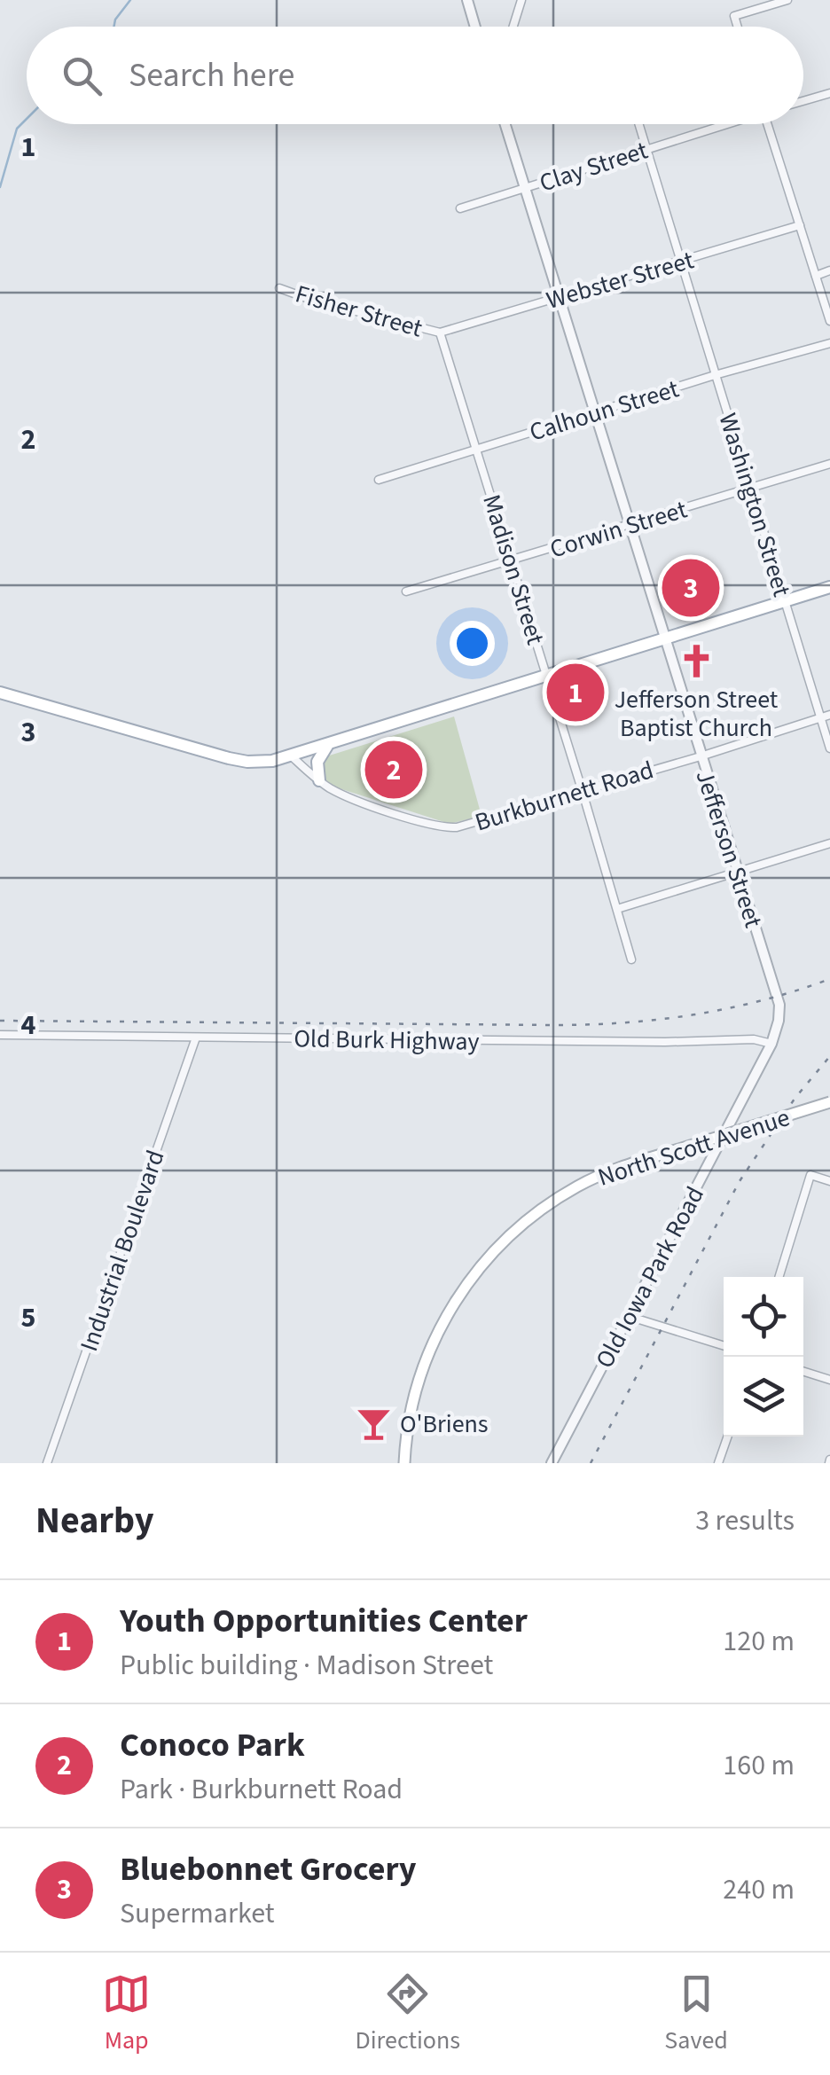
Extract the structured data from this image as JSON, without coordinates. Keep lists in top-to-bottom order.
{
  "streets": {
    "main road": ["North Scott Avenue"],
    "street": [
      "Clay Street",
      "Webster Street",
      "Fisher Street",
      "Calhoun Street",
      "Washington Street",
      "Corwin Street",
      "Madison Street",
      "Burkburnett Road",
      "Jefferson Street",
      "Old Burk Highway",
      "Industrial Boulevard",
      "Old Iowa Park Road"
    ]
  },
  "crossings": [
    ["Clay Street", "Washington Street"],
    ["Clay Street", "Jefferson Street"],
    ["Webster Street", "Fisher Street"],
    ["Webster Street", "Washington Street"],
    ["Webster Street", "Madison Street"],
    ["Webster Street", "Jefferson Street"],
    ["Fisher Street", "Madison Street"],
    ["Calhoun Street", "Washington Street"],
    ["Calhoun Street", "Madison Street"],
    ["Calhoun Street", "Jefferson Street"],
    ["Washington Street", "Corwin Street"],
    ["Washington Street", "Burkburnett Road"],
    ["Corwin Street", "Madison Street"],
    ["Corwin Street", "Jefferson Street"],
    ["Madison Street", "Burkburnett Road"],
    ["Burkburnett Road", "Jefferson Street"],
    ["Jefferson Street", "Old Burk Highway"],
    ["Jefferson Street", "Old Iowa Park Road"],
    ["Old Burk Highway", "Industrial Boulevard"],
    ["Old Burk Highway", "Old Iowa Park Road"]
  ],
  "places": {
    "church": ["Jefferson Street Baptist Church"],
    "bar": ["O'Briens"]
  },
  "page": {
    "search": "Search here",
    "pins": ["3", "1", "2"],
    "heading": ["Nearby", "3 results"],
    "list": [
      {
        "mark": "1",
        "name": "Youth Opportunities Center",
        "note": "Public building · Madison Street",
        "value": "120 m"
      },
      {
        "mark": "2",
        "name": "Conoco Park",
        "note": "Park · Burkburnett Road",
        "value": "160 m"
      },
      {
        "mark": "3",
        "name": "Bluebonnet Grocery",
        "note": "Supermarket",
        "value": "240 m"
      }
    ],
    "nav": ["Map", "Directions", "Saved"]
  },
  "grid": {
    "rows": [
      "1",
      "2",
      "3",
      "4",
      "5"
    ]
  }
}
